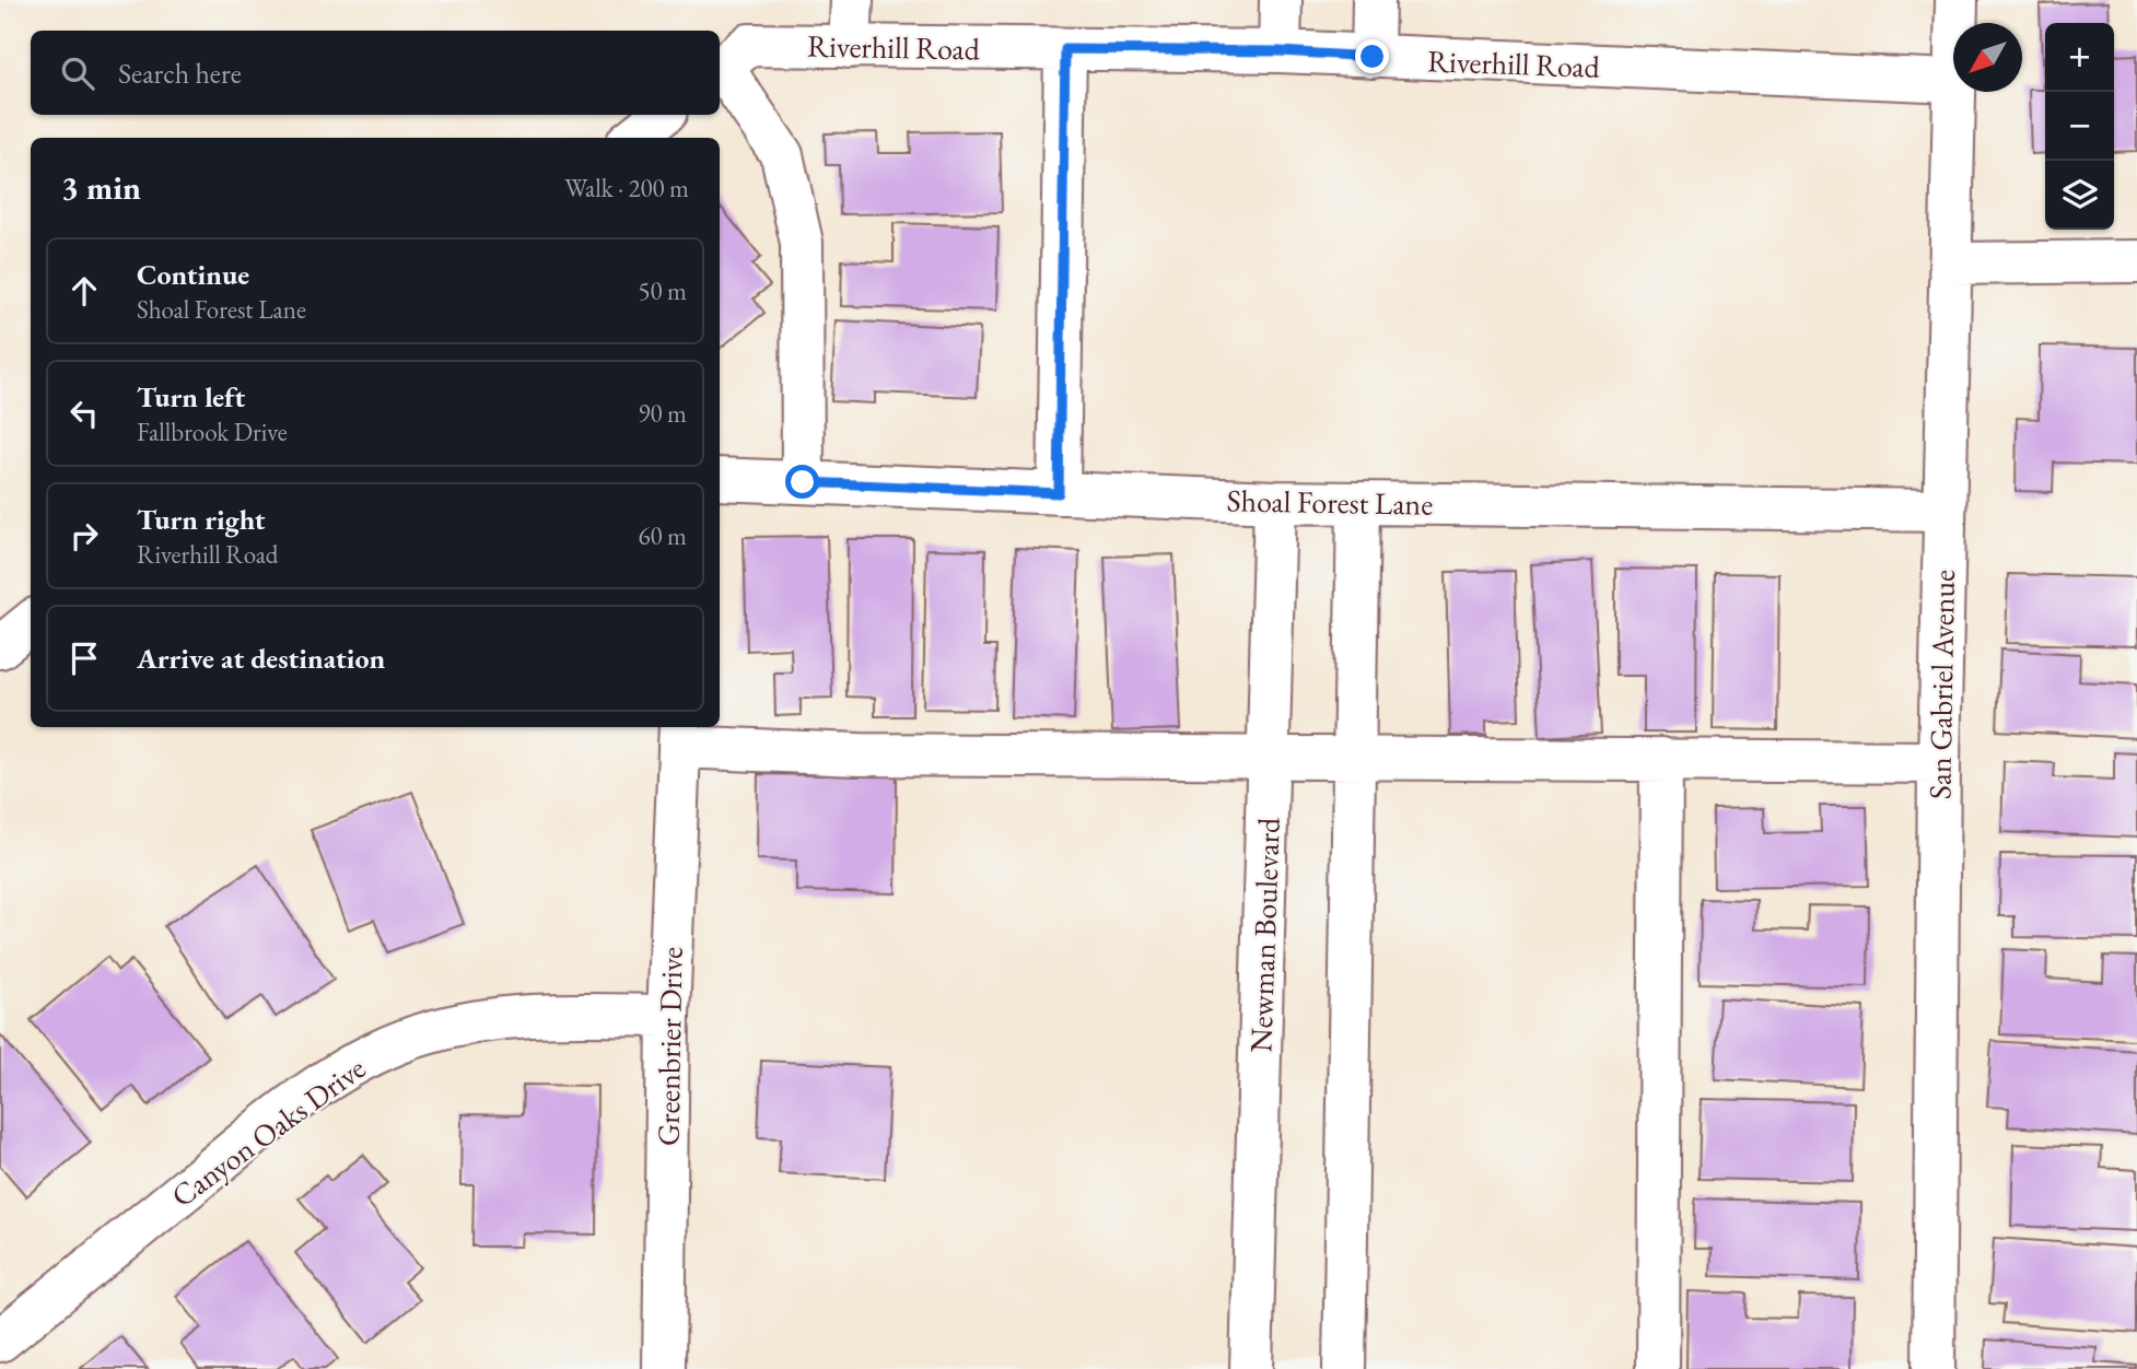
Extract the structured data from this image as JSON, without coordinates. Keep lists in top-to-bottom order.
{
  "streets": {
    "street": [
      "Riverhill Road",
      "Shoal Forest Lane",
      "San Gabriel Avenue",
      "Newman Boulevard",
      "Greenbrier Drive",
      "Canyon Oaks Drive"
    ]
  },
  "crossings": [
    ["Riverhill Road", "San Gabriel Avenue"],
    ["Shoal Forest Lane", "San Gabriel Avenue"],
    ["Shoal Forest Lane", "Newman Boulevard"],
    ["Greenbrier Drive", "Canyon Oaks Drive"]
  ],
  "north": "bottom left",
  "page": {
    "map_buttons": ["+", "−"],
    "search": "Search here",
    "heading": ["3 min", "Walk · 200 m"],
    "list": [
      ["Continue", "Shoal Forest Lane", "50 m"],
      ["Turn left", "Fallbrook Drive", "90 m"],
      ["Turn right", "Riverhill Road", "60 m"],
      "Arrive at destination"
    ]
  }
}
